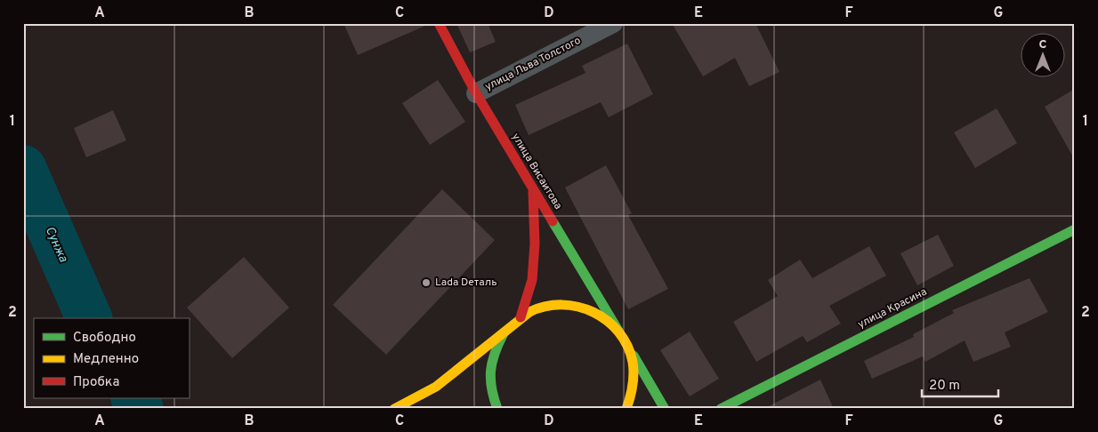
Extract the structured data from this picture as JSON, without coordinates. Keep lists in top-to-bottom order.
{
  "streets": {
    "street": ["улица Льва Толстого", "улица Висаитова", "улица Красина"]
  },
  "crossings": [
    ["улица Льва Толстого", "улица Висаитова"]
  ],
  "water": ["Сунжа"],
  "places": ["Lada Dеталь"],
  "legend": ["Свободно", "Медленно", "Пробка"],
  "scale_bar": "20 m",
  "north": "top",
  "grid": {
    "columns": [
      "A",
      "B",
      "C",
      "D",
      "E",
      "F",
      "G"
    ],
    "rows": ["1", "2"]
  }
}
